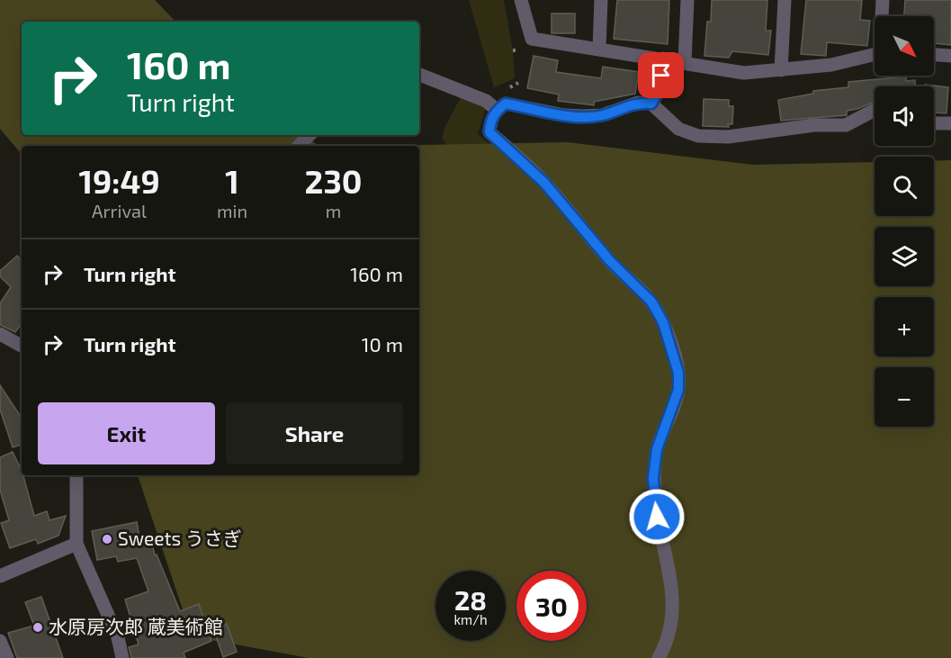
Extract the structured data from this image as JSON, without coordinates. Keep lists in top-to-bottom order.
{
  "places": ["Sweets うさぎ", "水原房次郎 蔵美術館"],
  "north": "bottom right",
  "page": {
    "map_buttons": ["+", "−"],
    "turn": ["160 m", "Turn right"],
    "eta": [
      "19:49",
      "Arrival",
      "1",
      "min",
      "230",
      "m"
    ],
    "list": [
      {
        "name": "Turn right",
        "value": "160 m"
      },
      {
        "name": "Turn right",
        "value": "10 m"
      }
    ],
    "buttons": ["Exit", "Share"],
    "speed": "28 km/h",
    "limit": "30"
  }
}
